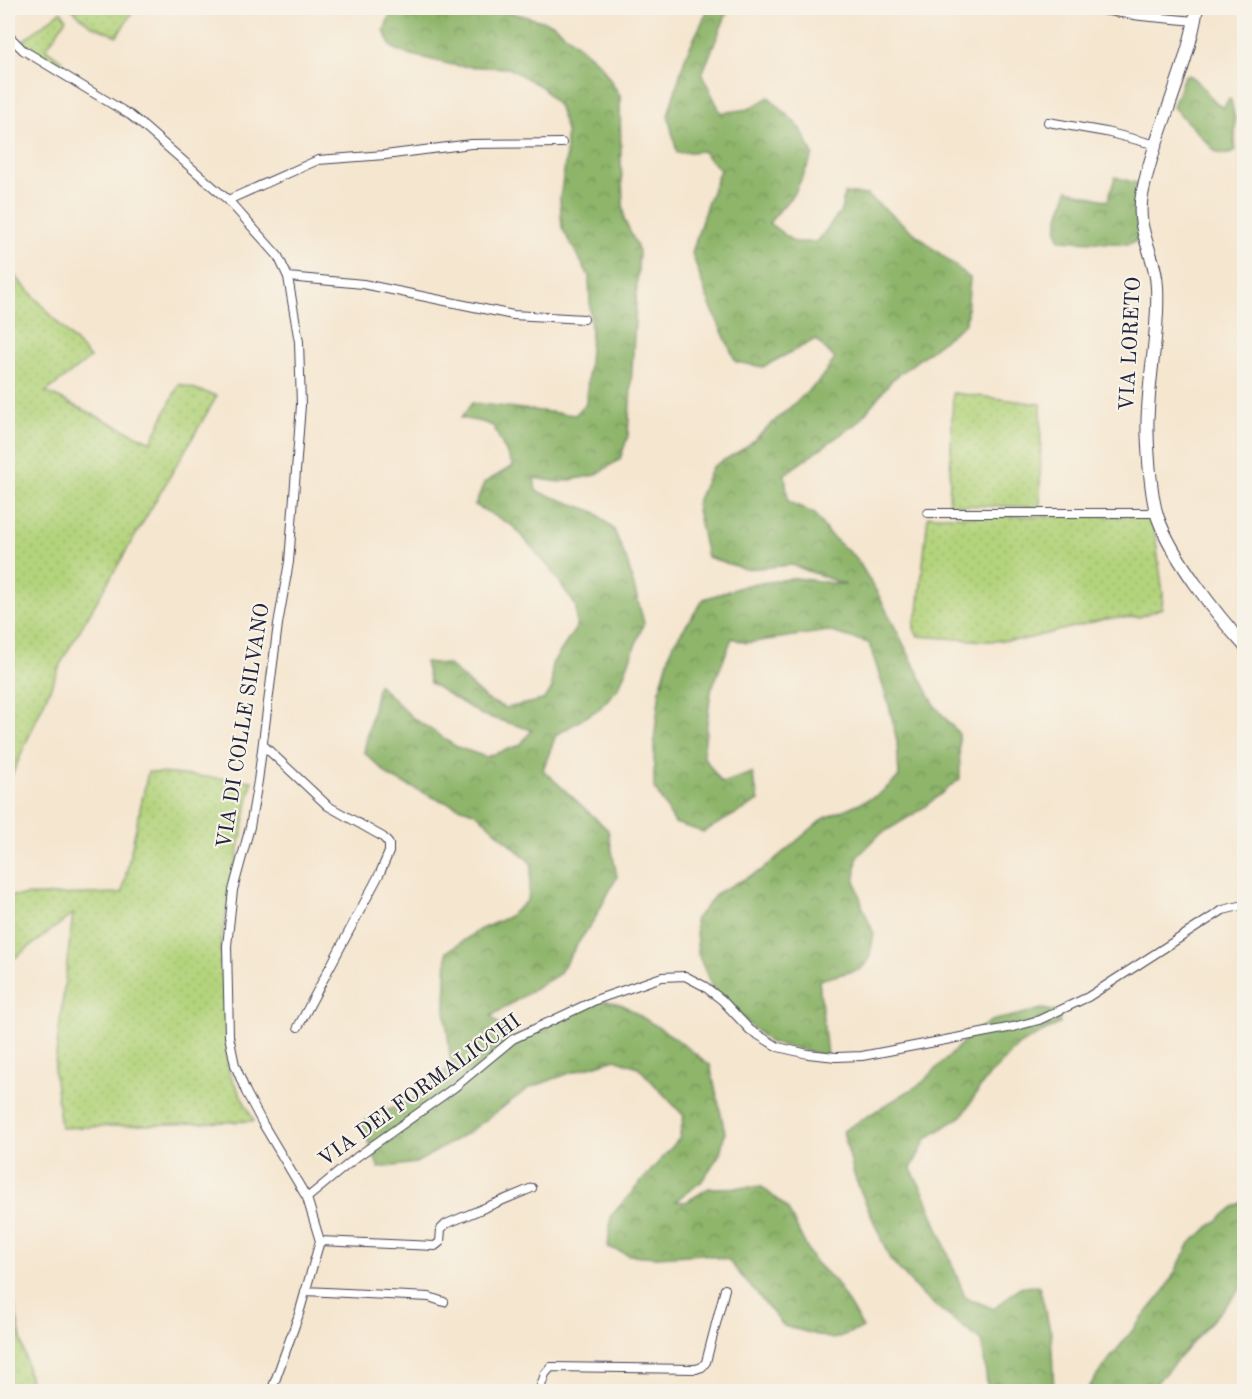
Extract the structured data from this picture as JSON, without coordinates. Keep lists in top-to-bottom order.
{
  "streets": {
    "street": ["VIA LORETO", "VIA DI COLLE SILVANO", "VIA DEI FORMALICCHI"]
  },
  "crossings": [
    ["VIA DI COLLE SILVANO", "VIA DEI FORMALICCHI"]
  ]
}
